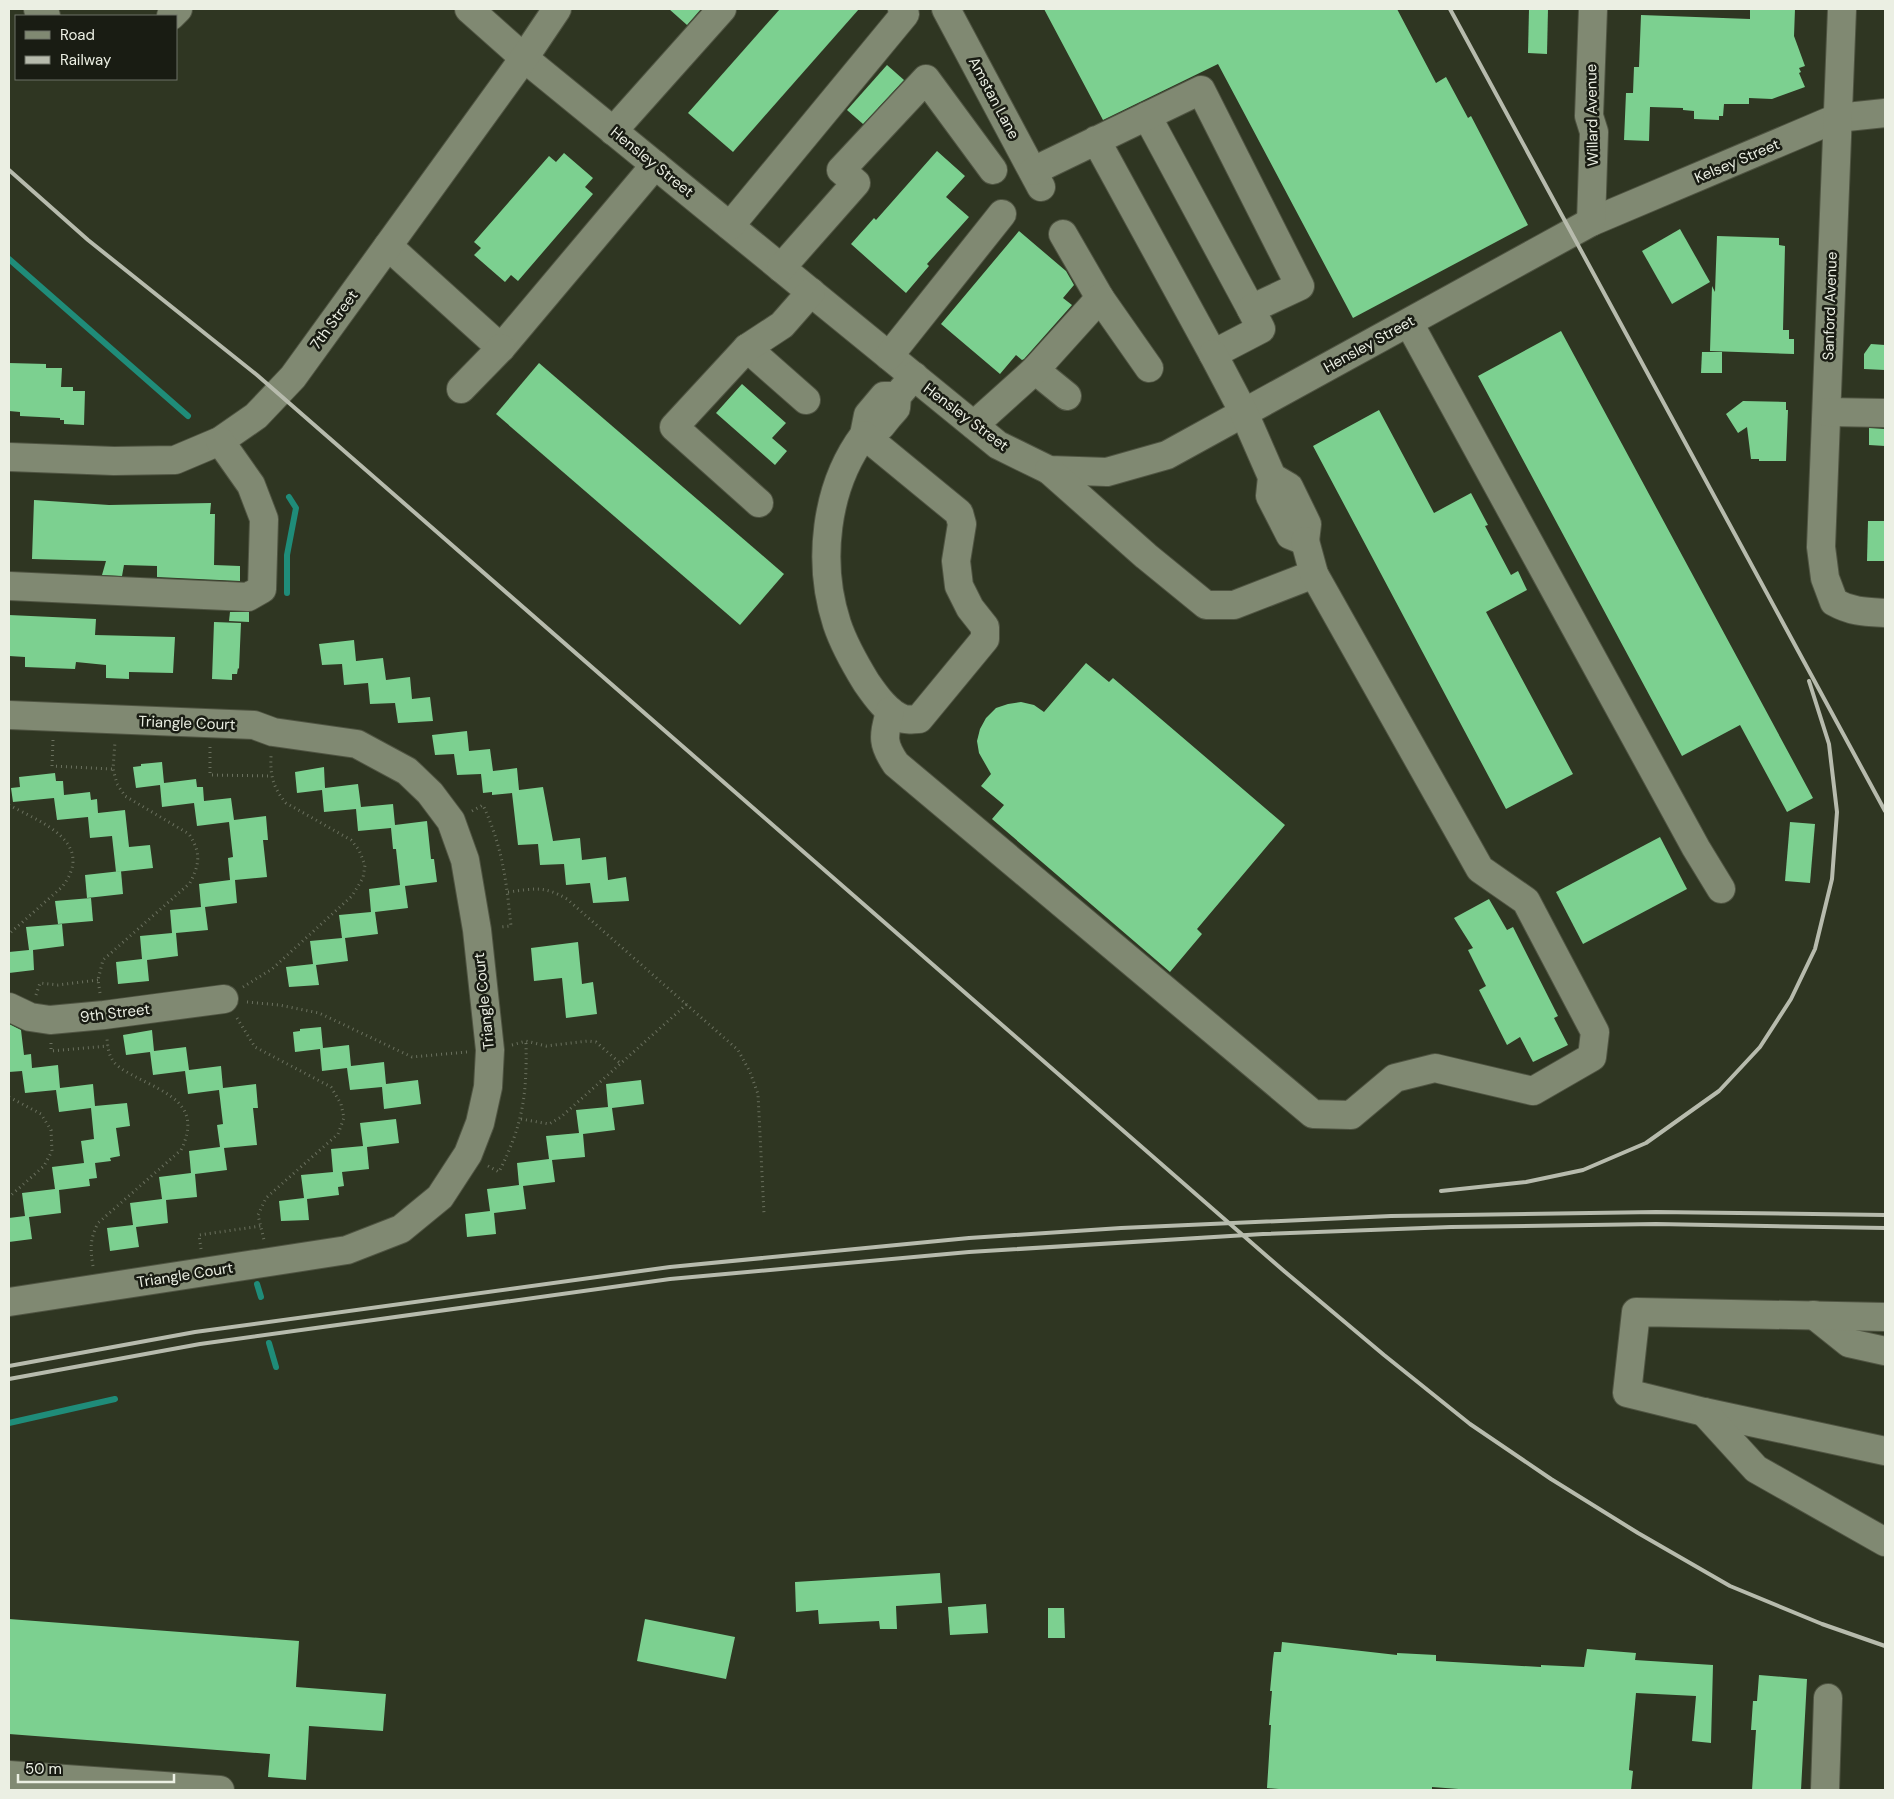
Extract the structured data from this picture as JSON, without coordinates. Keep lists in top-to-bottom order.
{
  "streets": {
    "street": [
      "Amstan Lane",
      "Willard Avenue",
      "Kelsey Street",
      "Hensley Street",
      "Sanford Avenue",
      "7th Street",
      "Triangle Court",
      "9th Street"
    ]
  },
  "crossings": [
    ["Willard Avenue", "Kelsey Street"],
    ["Willard Avenue", "Hensley Street"],
    ["Kelsey Street", "Hensley Street"],
    ["Kelsey Street", "Sanford Avenue"],
    ["Hensley Street", "7th Street"]
  ],
  "legend": ["Road", "Railway"],
  "scale_bar": "50 m"
}
